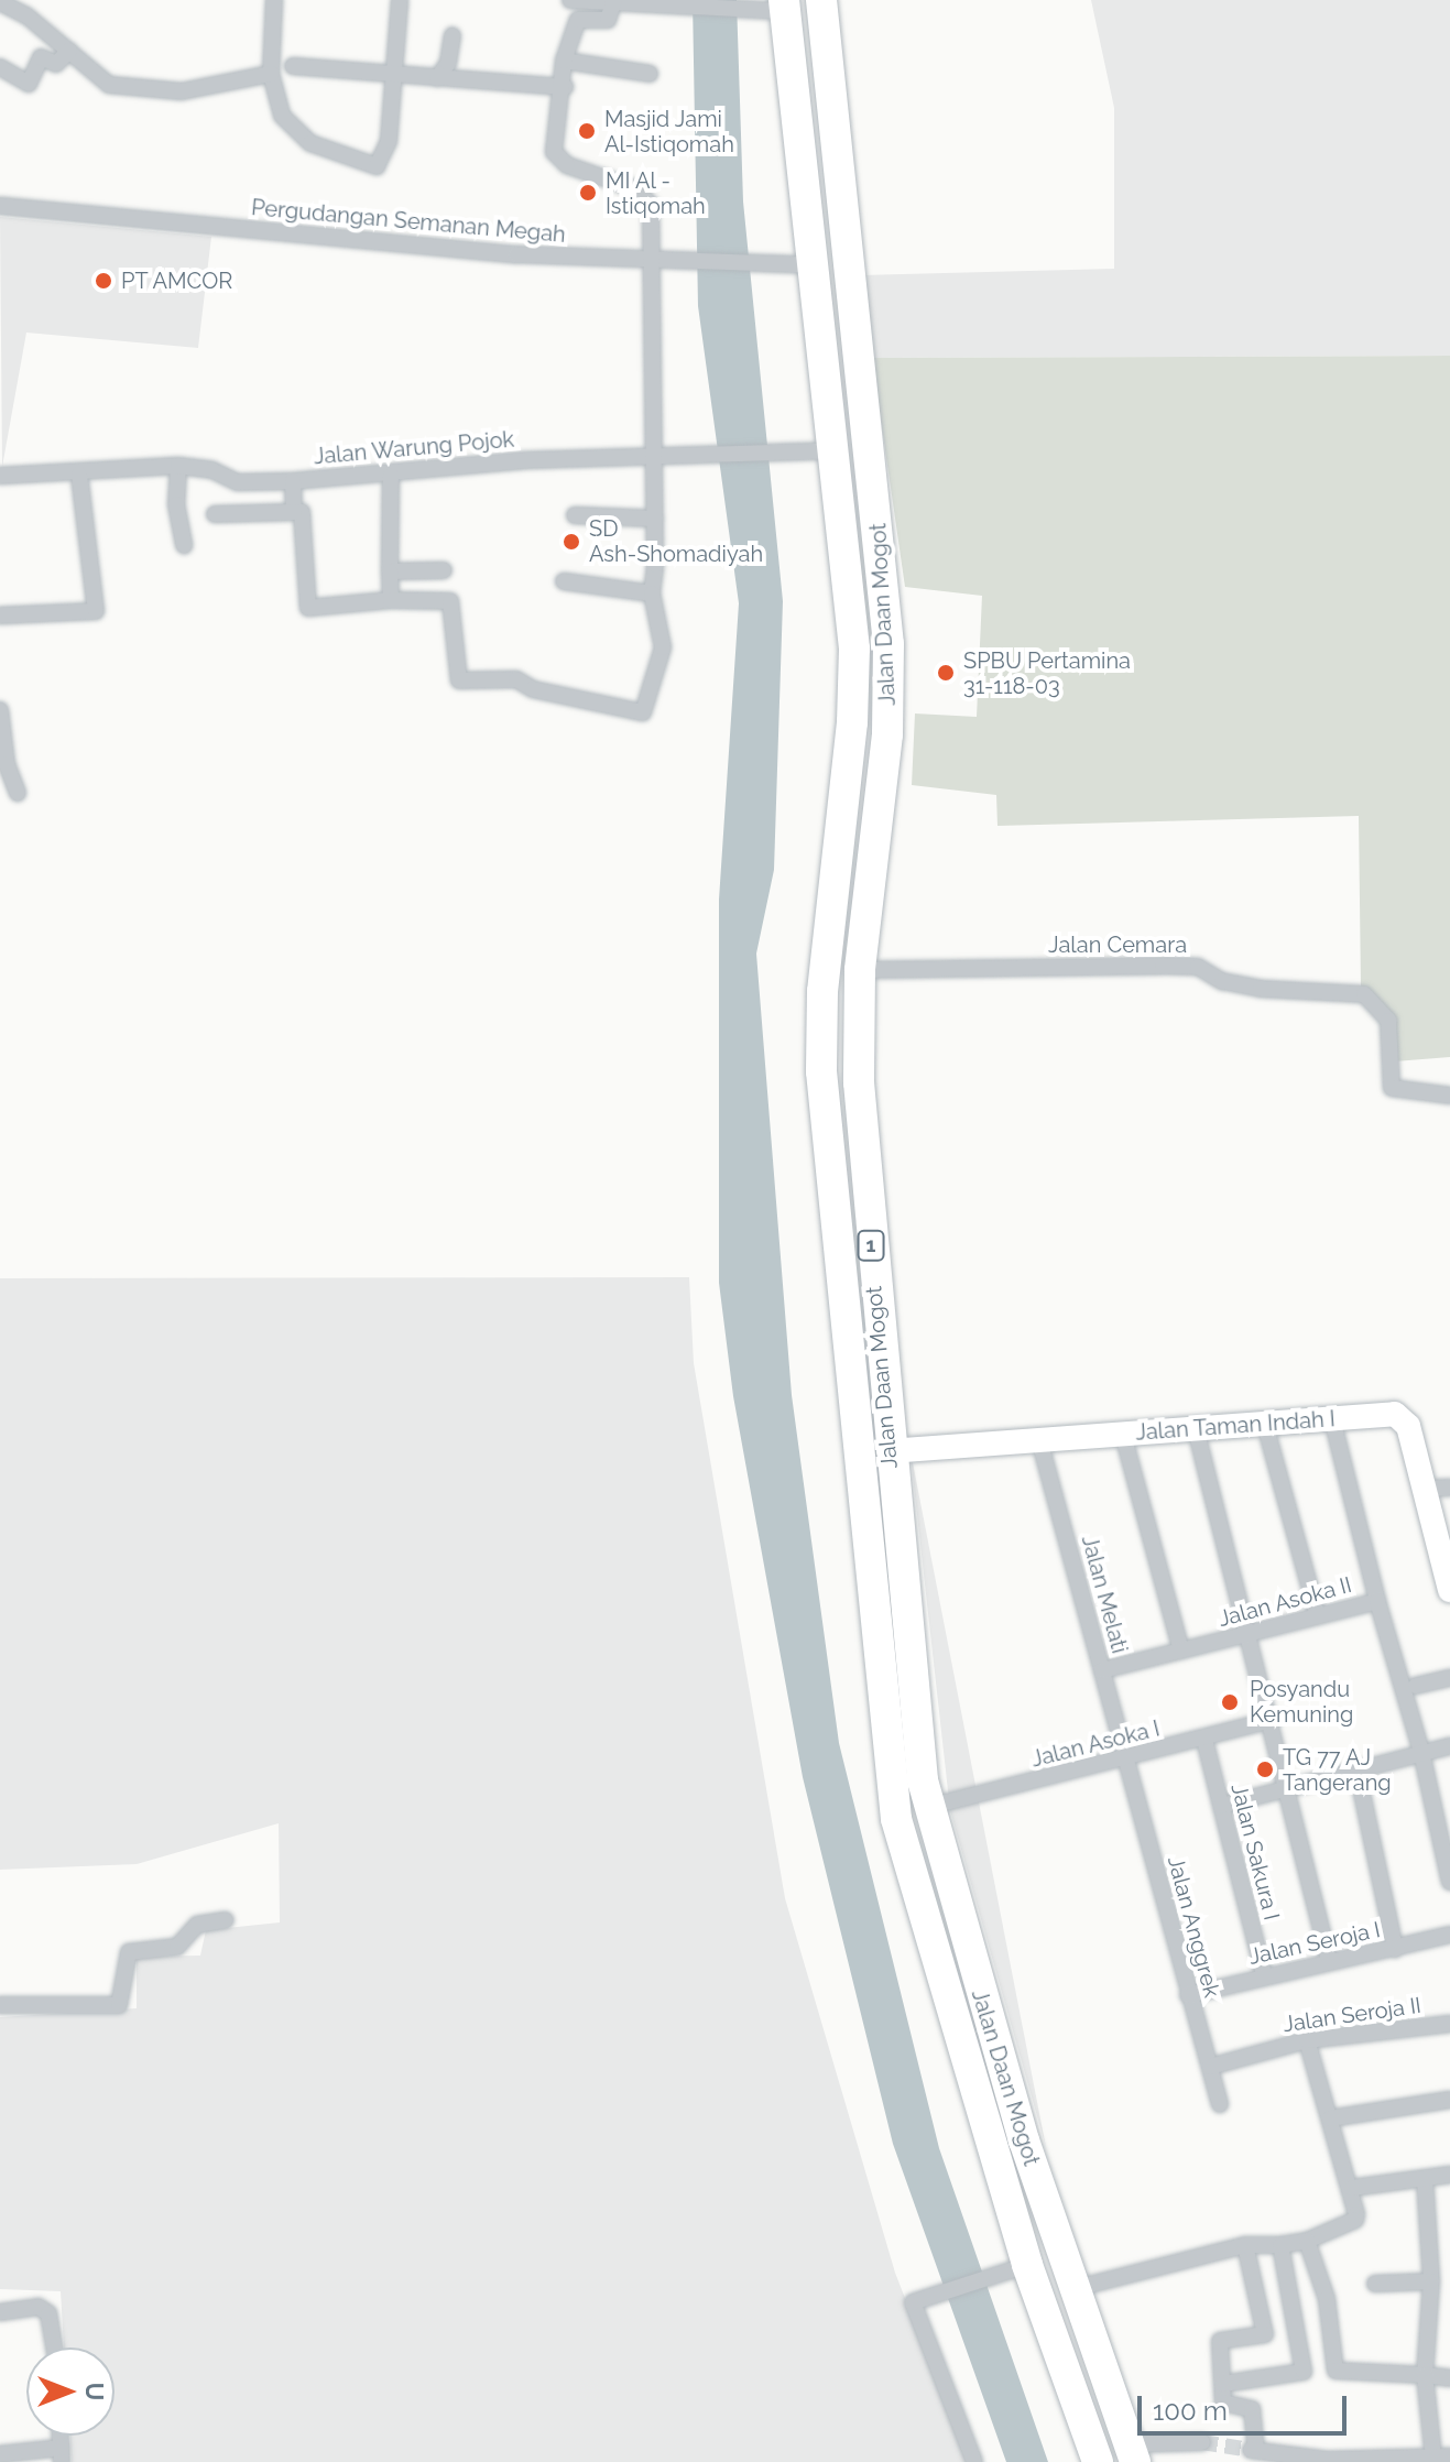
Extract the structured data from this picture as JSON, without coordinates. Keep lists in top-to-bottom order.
{
  "streets": {
    "highway": ["Jalan Daan Mogot", "1"],
    "street": [
      "Pergudangan Semanan Megah",
      "Jalan Warung Pojok",
      "Jalan Cemara",
      "Jalan Taman Indah I",
      "Jalan Melati",
      "Jalan Asoka II",
      "Jalan Asoka I",
      "Jalan Sakura I",
      "Jalan Anggrek",
      "Jalan Seroja I",
      "Jalan Seroja II"
    ]
  },
  "crossings": [
    ["Pergudangan Semanan Megah", "Jalan Daan Mogot"],
    ["Jalan Warung Pojok", "Jalan Daan Mogot"],
    ["Jalan Daan Mogot", "Jalan Cemara"],
    ["Jalan Daan Mogot", "Jalan Taman Indah I"],
    ["Jalan Daan Mogot", "Jalan Asoka I"],
    ["Jalan Taman Indah I", "Jalan Melati"],
    ["Jalan Melati", "Jalan Asoka II"],
    ["Jalan Melati", "Jalan Asoka I"],
    ["Jalan Melati", "Jalan Anggrek"],
    ["Jalan Asoka I", "Jalan Sakura I"],
    ["Jalan Asoka I", "Jalan Anggrek"],
    ["Jalan Sakura I", "Jalan Seroja I"],
    ["Jalan Anggrek", "Jalan Seroja I"],
    ["Jalan Anggrek", "Jalan Seroja II"]
  ],
  "places": [
    "Masjid Jami Al-Istiqomah",
    "MI Al - Istiqomah",
    "PT AMCOR",
    "SD Ash-Shomadiyah",
    "SPBU Pertamina 31-118-03",
    "Posyandu Kemuning",
    "TG 77 AJ Tangerang"
  ],
  "scale_bar": "100 m",
  "north": "right"
}
